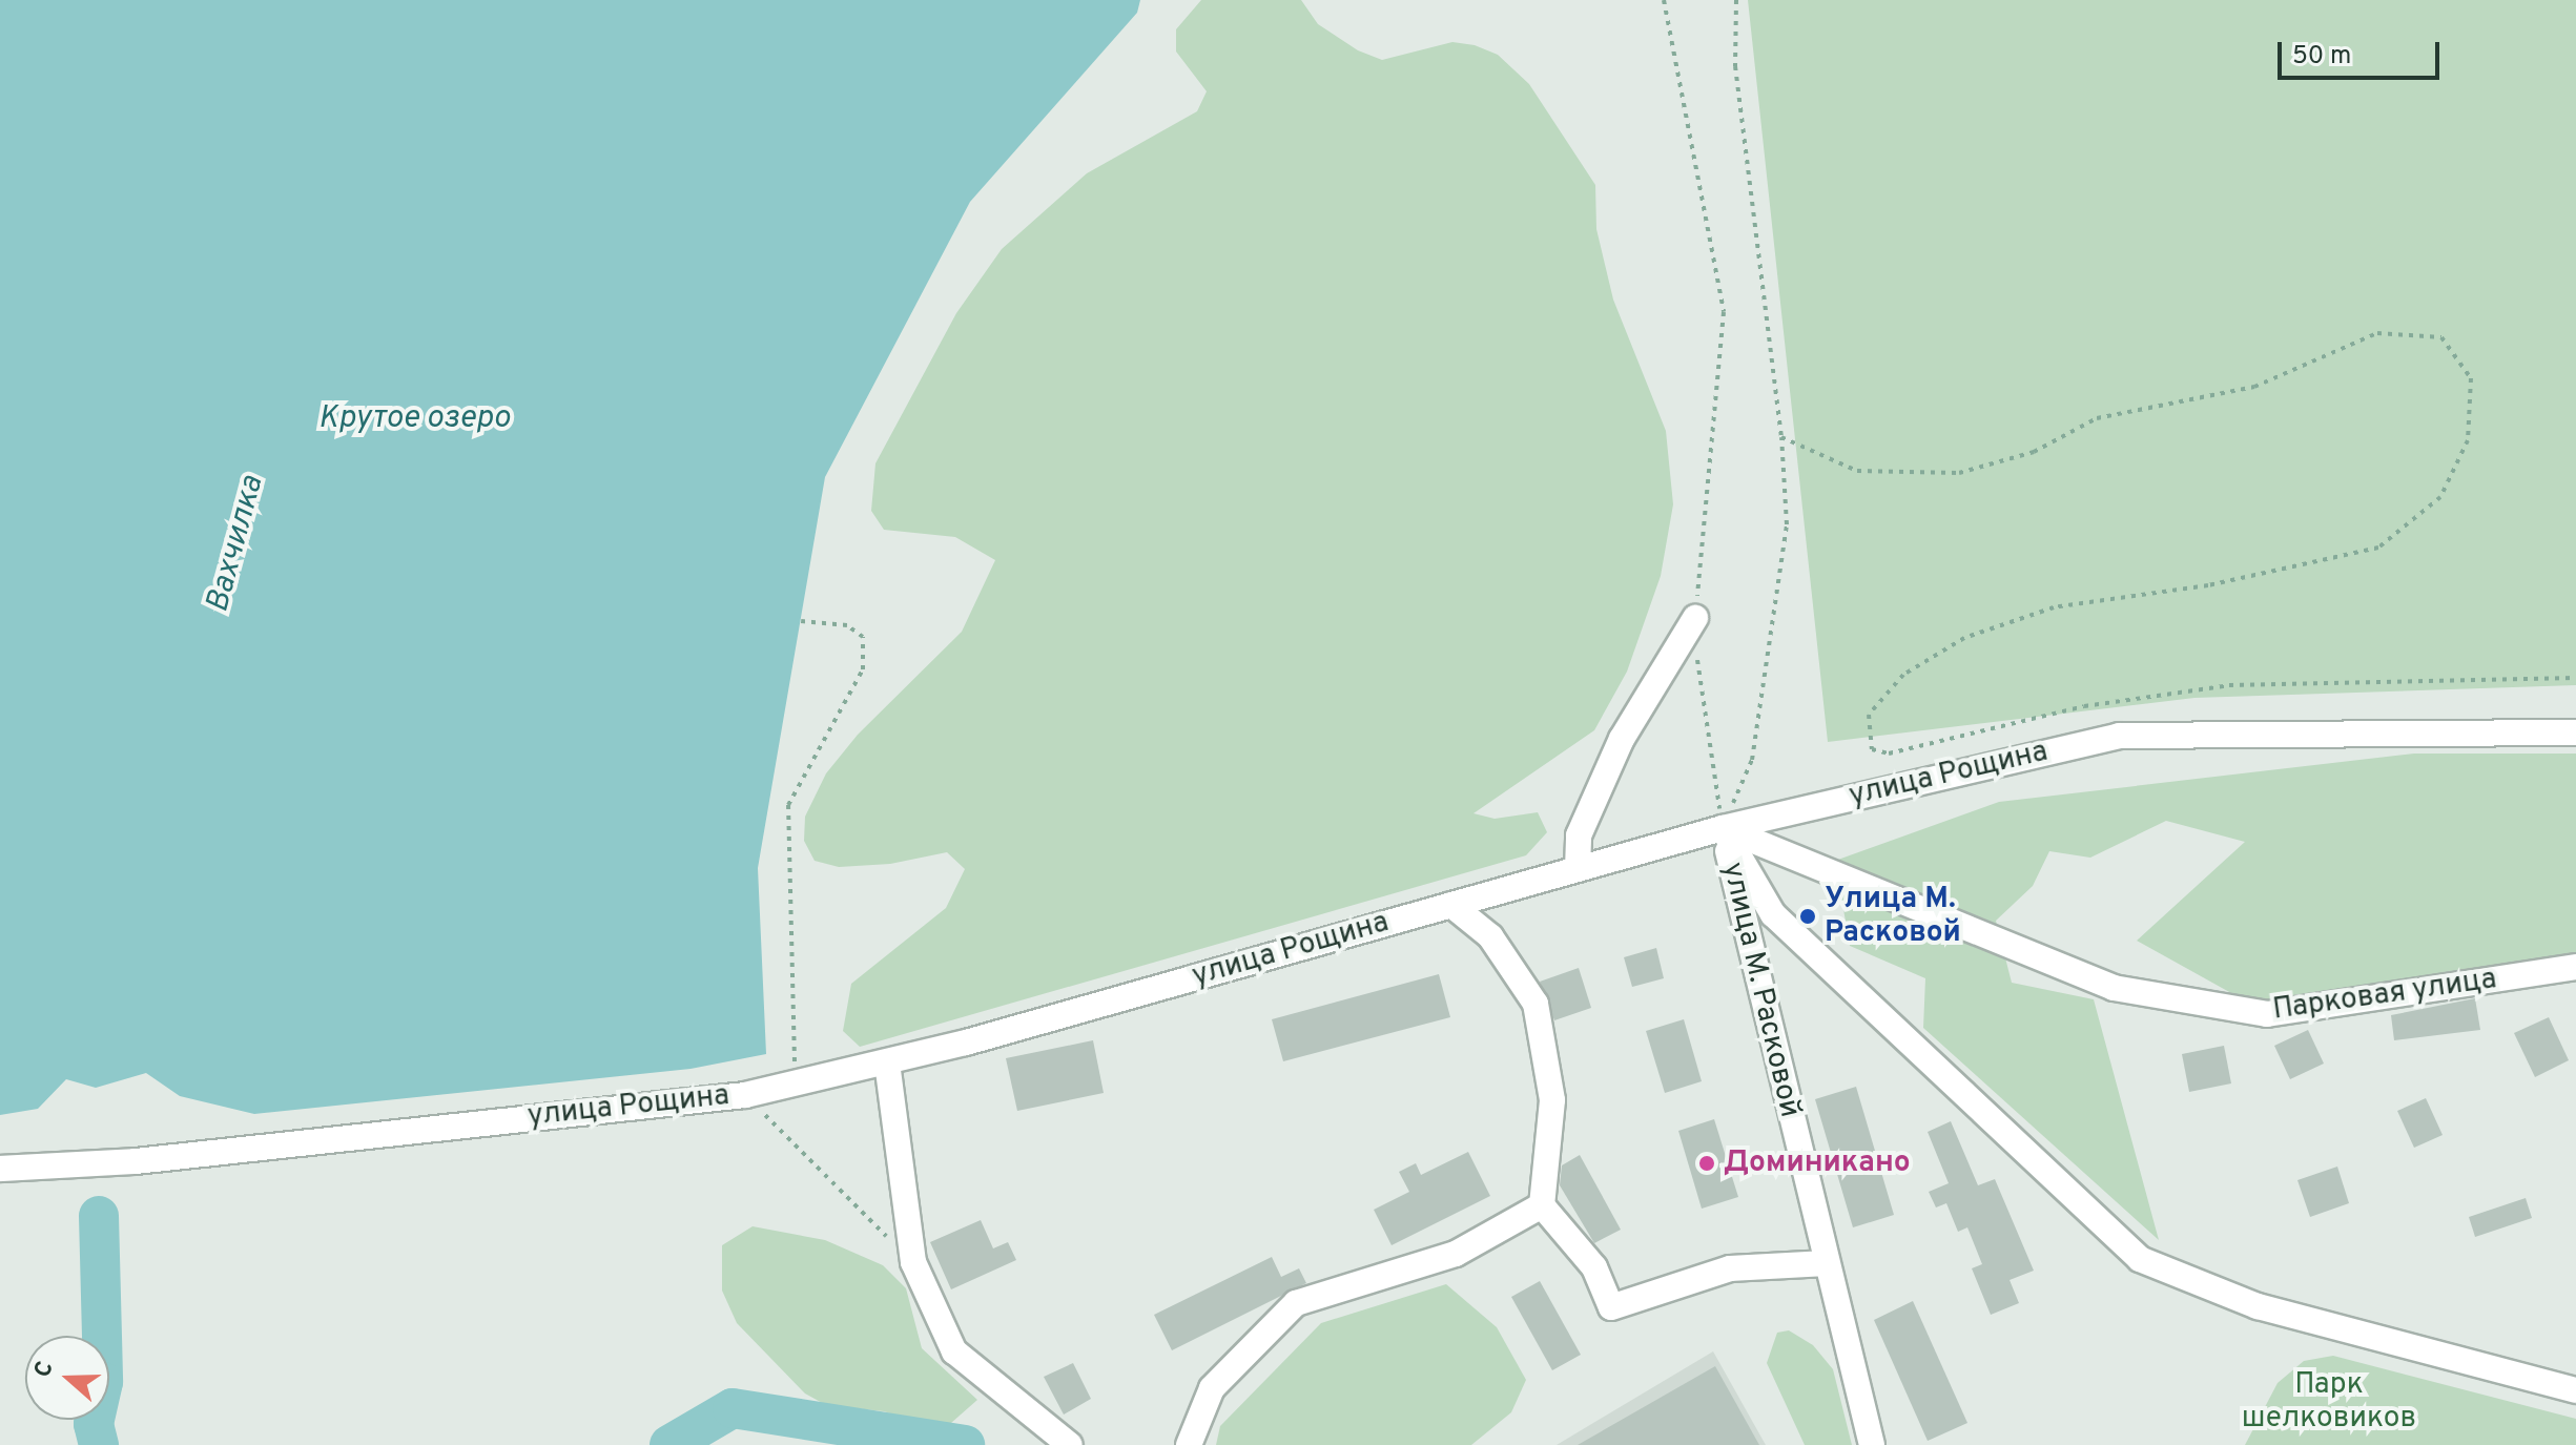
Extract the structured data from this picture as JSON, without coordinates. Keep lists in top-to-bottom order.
{
  "streets": {
    "street": ["улица Рощина", "улица М. Расковой", "Парковая улица"]
  },
  "crossings": [
    ["улица Рощина", "улица М. Расковой"],
    ["улица Рощина", "Парковая улица"],
    ["улица М. Расковой", "Парковая улица"]
  ],
  "water": ["Крутое озеро", "Вахчилка"],
  "parks": ["Парк шелковиков"],
  "places": ["Улица М. Расковой", "Доминикано"],
  "scale_bar": "50 m",
  "north": "left"
}
